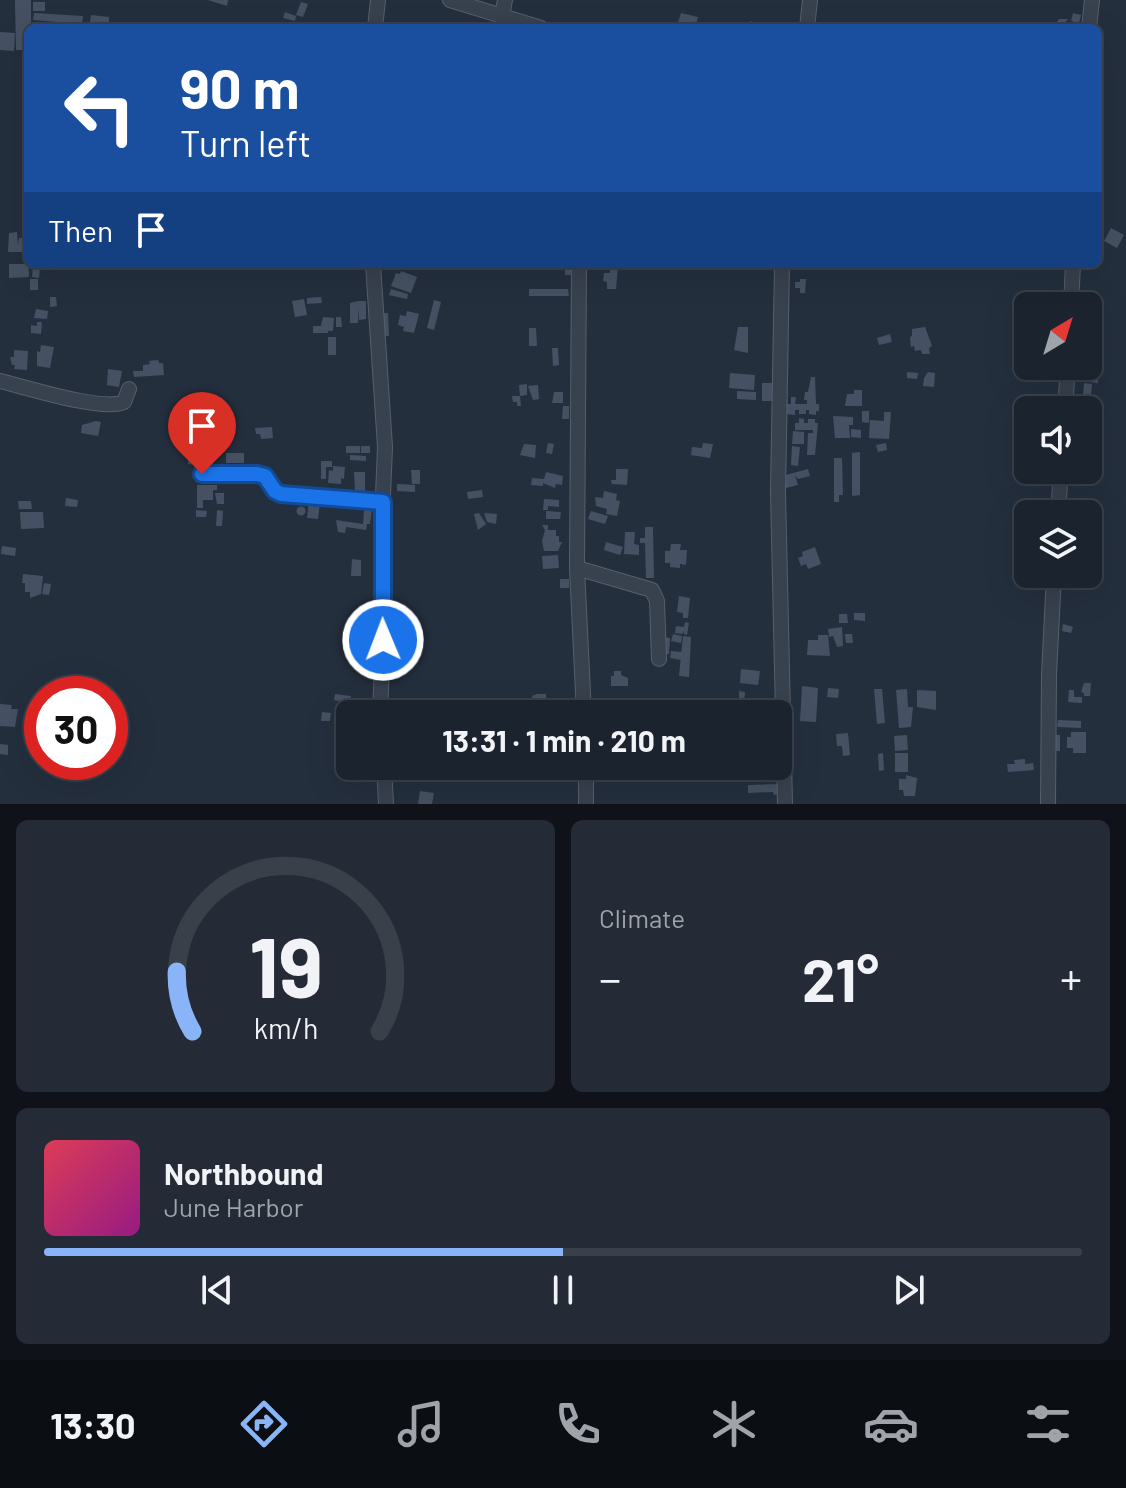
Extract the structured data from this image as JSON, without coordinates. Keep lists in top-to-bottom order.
{
  "north": "top right",
  "page": {
    "turn": ["90 m", "Turn left"],
    "then": "Then",
    "limit": "30",
    "trip": "13:31 · 1 min · 210 m",
    "tile": "Climate",
    "heat": ["−", "21°", "+"],
    "song": ["Northbound", "June Harbor"],
    "tabs": "13:30",
    "gauge": ["19", "km/h"]
  }
}
